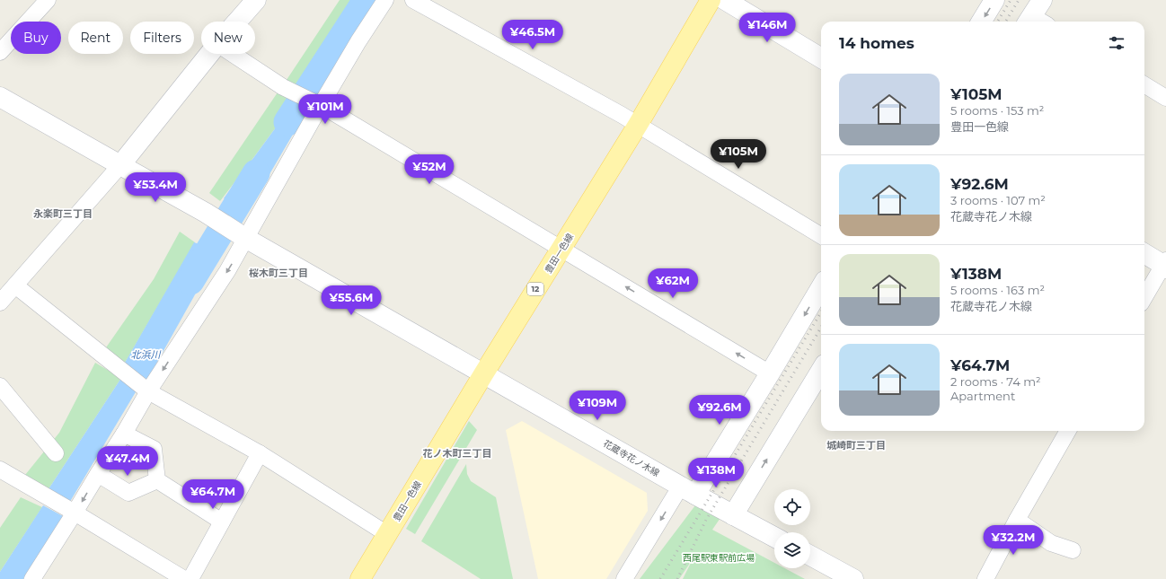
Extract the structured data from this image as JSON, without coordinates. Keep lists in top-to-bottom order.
{
  "streets": {
    "main road": ["豊田一色線", "12"],
    "street": ["花蔵寺花ノ木線"]
  },
  "crossings": [
    ["豊田一色線", "花蔵寺花ノ木線"]
  ],
  "districts": [
    "永楽町三丁目",
    "桜木町三丁目",
    "城崎町三丁目",
    "花ノ木町三丁目"
  ],
  "water": ["北浜川"],
  "parks": ["西尾駅東駅前広場"],
  "page": {
    "price": [
      "¥146M",
      "¥46.5M",
      "¥101M",
      "¥105M",
      "¥52M",
      "¥53.4M",
      "¥62M",
      "¥55.6M",
      "¥109M",
      "¥92.6M",
      "¥47.4M",
      "¥138M",
      "¥64.7M",
      "¥32.2M"
    ],
    "chip": [
      "Buy",
      "Rent",
      "Filters",
      "New"
    ],
    "heading": "14 homes",
    "list": [
      {
        "name": "¥105M",
        "note": "5 rooms · 153 m² · 豊田一色線"
      },
      {
        "name": "¥92.6M",
        "note": "3 rooms · 107 m² · 花蔵寺花ノ木線"
      },
      {
        "name": "¥138M",
        "note": "5 rooms · 163 m² · 花蔵寺花ノ木線"
      },
      {
        "name": "¥64.7M",
        "note": "2 rooms · 74 m² · Apartment"
      }
    ]
  }
}
